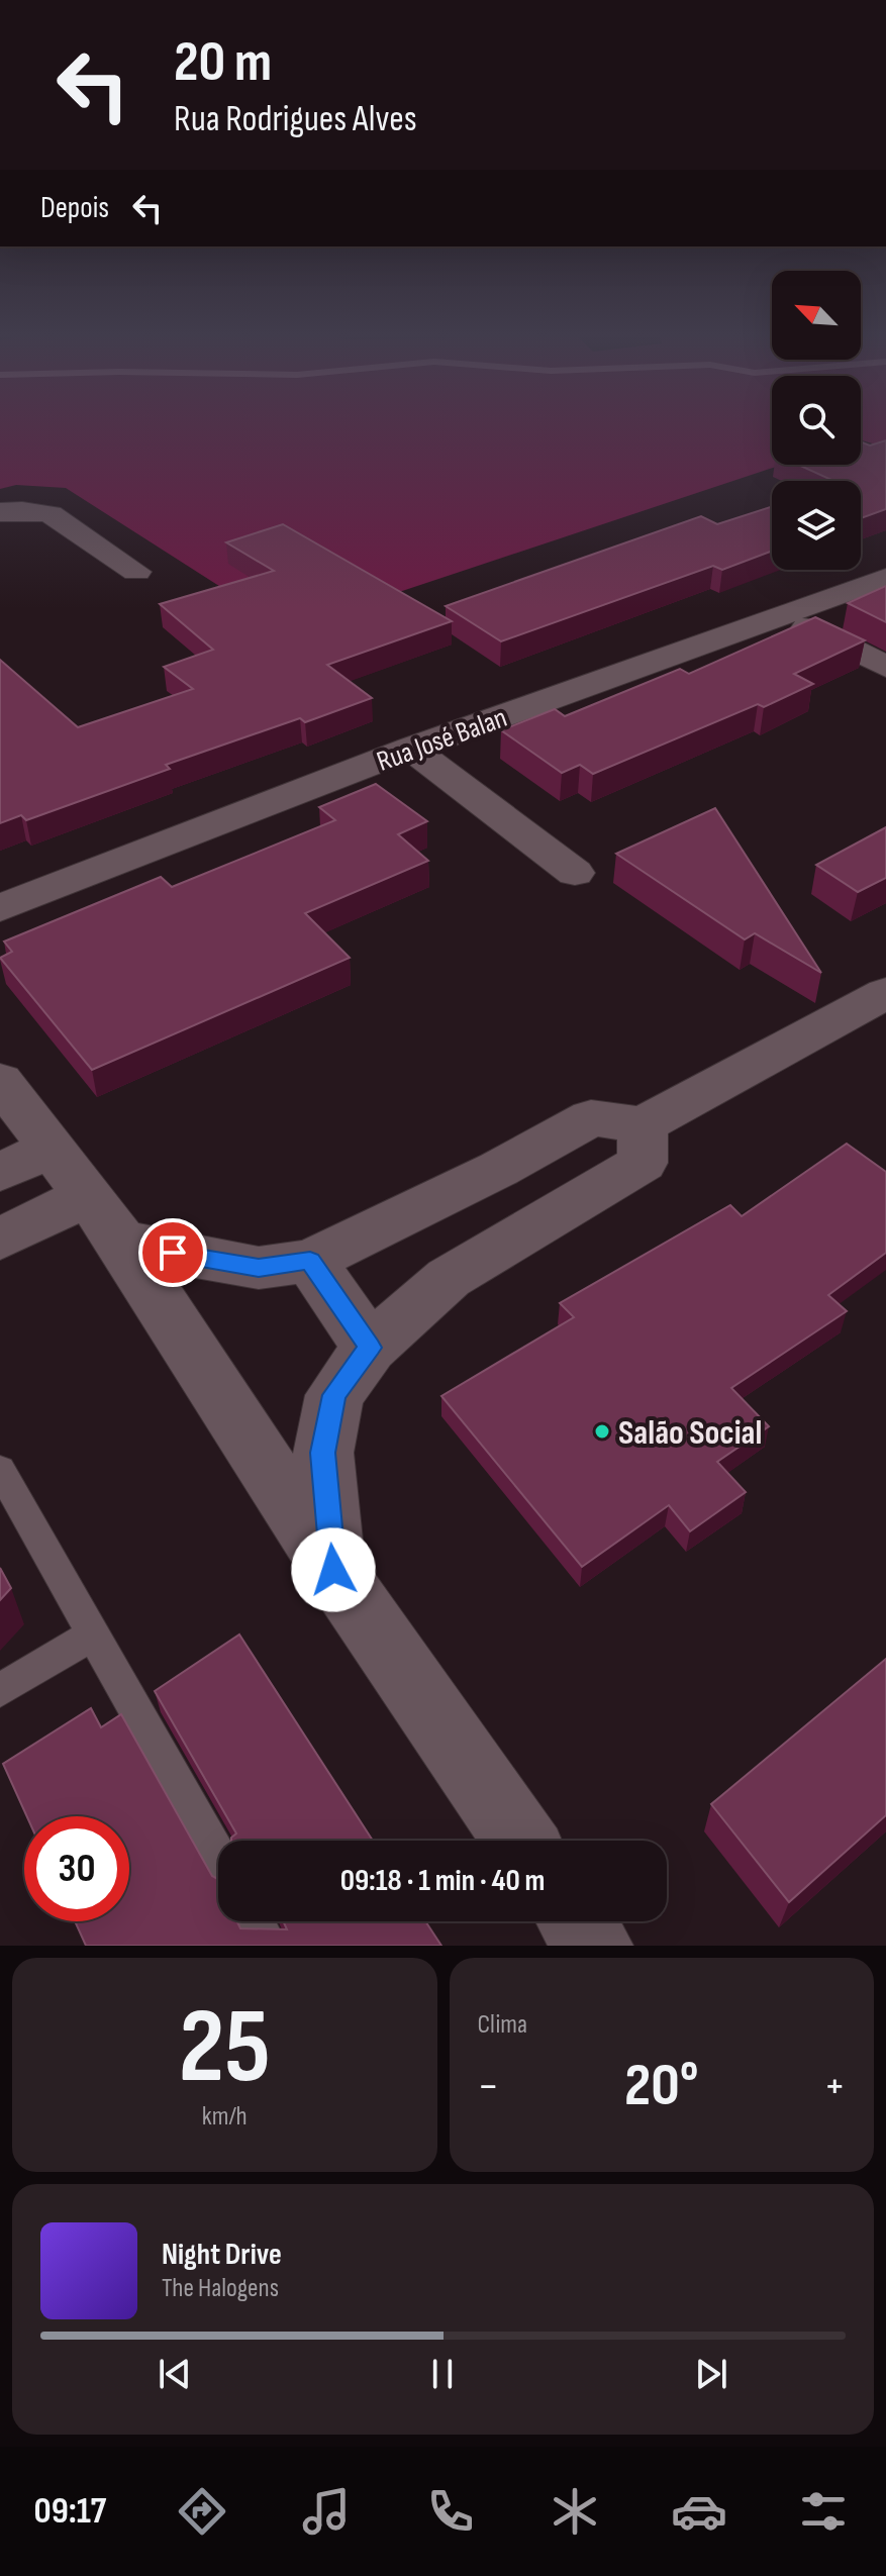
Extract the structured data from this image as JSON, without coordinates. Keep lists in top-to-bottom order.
{
  "streets": {
    "street": ["Rua José Balan"]
  },
  "places": ["Salão Social"],
  "north": "top left",
  "page": {
    "turn": ["20 m", "Rua Rodrigues Alves"],
    "then": "Depois",
    "limit": "30",
    "trip": "09:18 · 1 min · 40 m",
    "tile": [
      ["25", "km/h"],
      "Clima"
    ],
    "heat": ["−", "20°", "+"],
    "song": ["Night Drive", "The Halogens"],
    "tabs": "09:17"
  }
}
